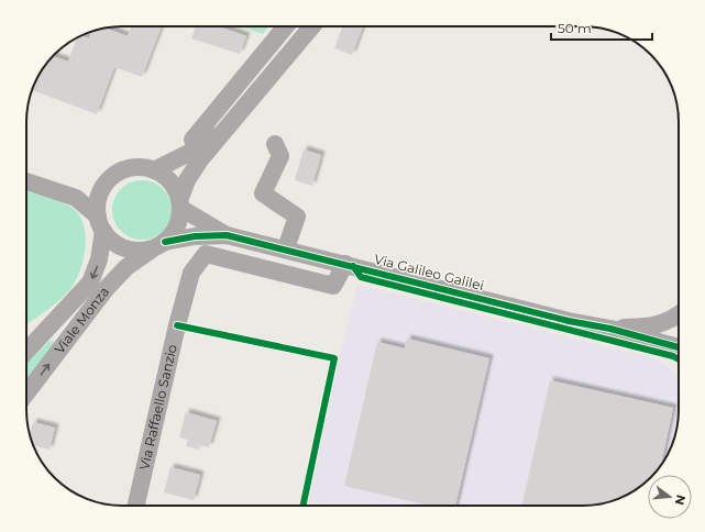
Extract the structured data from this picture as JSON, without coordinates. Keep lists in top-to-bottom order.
{
  "streets": {
    "street": ["Via Galileo Galilei", "Viale Monza", "Via Raffaello Sanzio"]
  },
  "crossings": [
    ["Via Galileo Galilei", "Viale Monza"],
    ["Via Galileo Galilei", "Via Raffaello Sanzio"]
  ],
  "scale_bar": "50 m",
  "north": "right"
}
